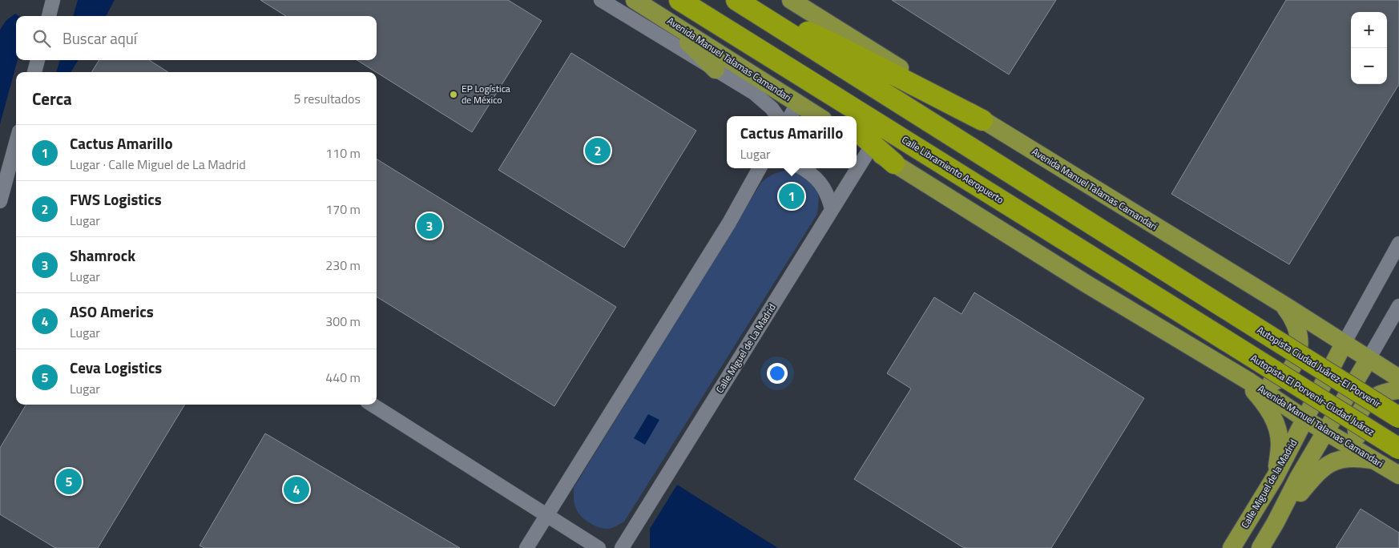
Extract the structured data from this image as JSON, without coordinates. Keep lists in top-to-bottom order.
{
  "streets": {
    "highway": ["Calle Libramiento Aeropuerto", "Autopista Ciudad Juárez-El Porvenir", "Autopista El Porvenir-Ciudad Juárez"],
    "main road": ["Avenida Manuel Talamas Camandari", "Calle Miguel de la Madrid"],
    "street": ["Calle Miguel de La Madrid"]
  },
  "crossings": [
    ["Avenida Manuel Talamas Camandari", "Calle Miguel de La Madrid"],
    ["Avenida Manuel Talamas Camandari", "Calle Miguel de la Madrid"],
    ["Calle Libramiento Aeropuerto", "Autopista El Porvenir-Ciudad Juárez"]
  ],
  "places": ["EP Logística de México"],
  "page": {
    "map_buttons": ["+", "−"],
    "search": "Buscar aquí",
    "heading": ["Cerca", "5 resultados"],
    "popup": ["Cactus Amarillo", "Lugar"],
    "list": [
      {
        "mark": "1",
        "name": "Cactus Amarillo",
        "note": "Lugar · Calle Miguel de La Madrid",
        "value": "110 m"
      },
      {
        "mark": "2",
        "name": "FWS Logistics",
        "note": "Lugar",
        "value": "170 m"
      },
      {
        "mark": "3",
        "name": "Shamrock",
        "note": "Lugar",
        "value": "230 m"
      },
      {
        "mark": "4",
        "name": "ASO Americs",
        "note": "Lugar",
        "value": "300 m"
      },
      {
        "mark": "5",
        "name": "Ceva Logistics",
        "note": "Lugar",
        "value": "440 m"
      }
    ],
    "pins": [
      "2",
      "1",
      "3",
      "5",
      "4"
    ]
  }
}
